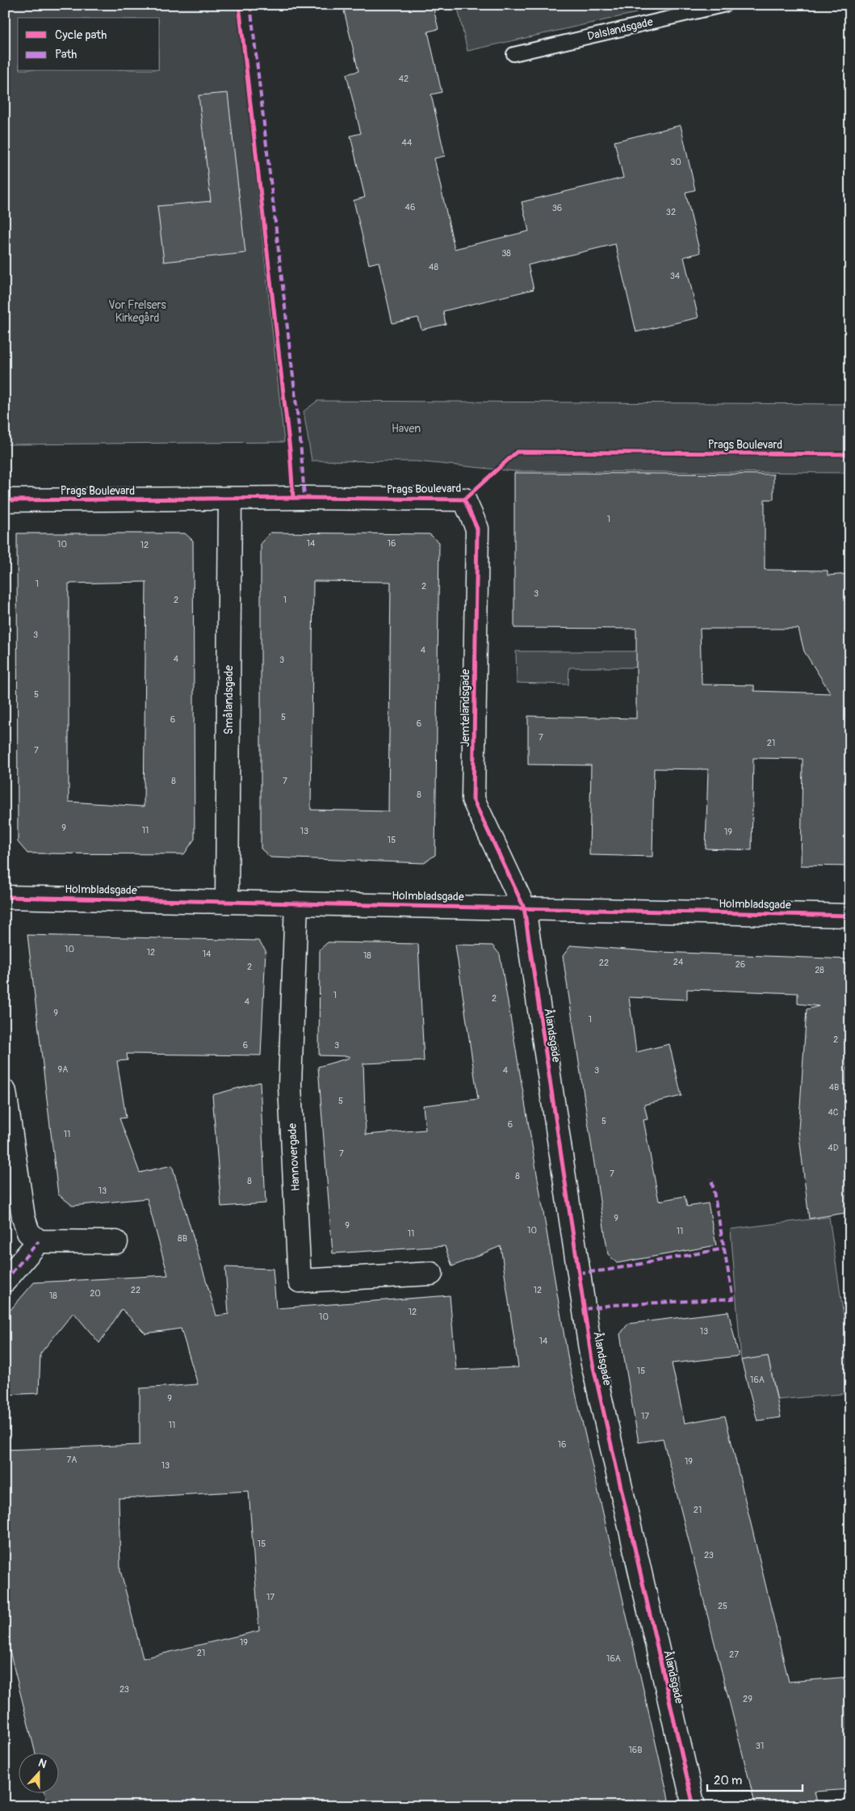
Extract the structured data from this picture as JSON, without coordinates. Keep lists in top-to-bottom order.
{
  "streets": {
    "street": [
      "Prags Boulevard",
      "Smålandsgade",
      "Jemtelandsgade",
      "Holmbladsgade",
      "Ålandsgade",
      "Hannovergade"
    ],
    "lane": ["Dalslandsgade"]
  },
  "crossings": [
    ["Prags Boulevard", "Smålandsgade"],
    ["Prags Boulevard", "Jemtelandsgade"],
    ["Smålandsgade", "Holmbladsgade"],
    ["Jemtelandsgade", "Holmbladsgade"],
    ["Jemtelandsgade", "Ålandsgade"],
    ["Holmbladsgade", "Ålandsgade"],
    ["Holmbladsgade", "Hannovergade"]
  ],
  "parks": ["Vor Frelsers Kirkegård", "Haven"],
  "house_numbers": [
    "42",
    "44",
    "30",
    "46",
    "36",
    "32",
    "38",
    "48",
    "34",
    "1",
    "14",
    "16",
    "10",
    "12",
    "1",
    "2",
    "3",
    "2",
    "1",
    "3",
    "4",
    "4",
    "3",
    "5",
    "5",
    "6",
    "6",
    "7",
    "21",
    "7",
    "8",
    "7",
    "8",
    "9",
    "11",
    "13",
    "19",
    "15",
    "10",
    "12",
    "14",
    "18",
    "24",
    "22",
    "26",
    "2",
    "28",
    "1",
    "2",
    "4",
    "9",
    "1",
    "2",
    "6",
    "3",
    "9A",
    "4",
    "3",
    "4B",
    "5",
    "4C",
    "5",
    "6",
    "11",
    "4D",
    "7",
    "7",
    "8",
    "8",
    "13",
    "9",
    "9",
    "10",
    "11",
    "11",
    "8B",
    "22",
    "12",
    "20",
    "18",
    "12",
    "10",
    "13",
    "14",
    "15",
    "16A",
    "9",
    "17",
    "11",
    "16",
    "7A",
    "19",
    "13",
    "21",
    "15",
    "23",
    "17",
    "25",
    "19",
    "21",
    "27",
    "16A",
    "23",
    "29",
    "31",
    "16B"
  ],
  "legend": ["Cycle path", "Path"],
  "scale_bar": "20 m",
  "north": "top"
}
